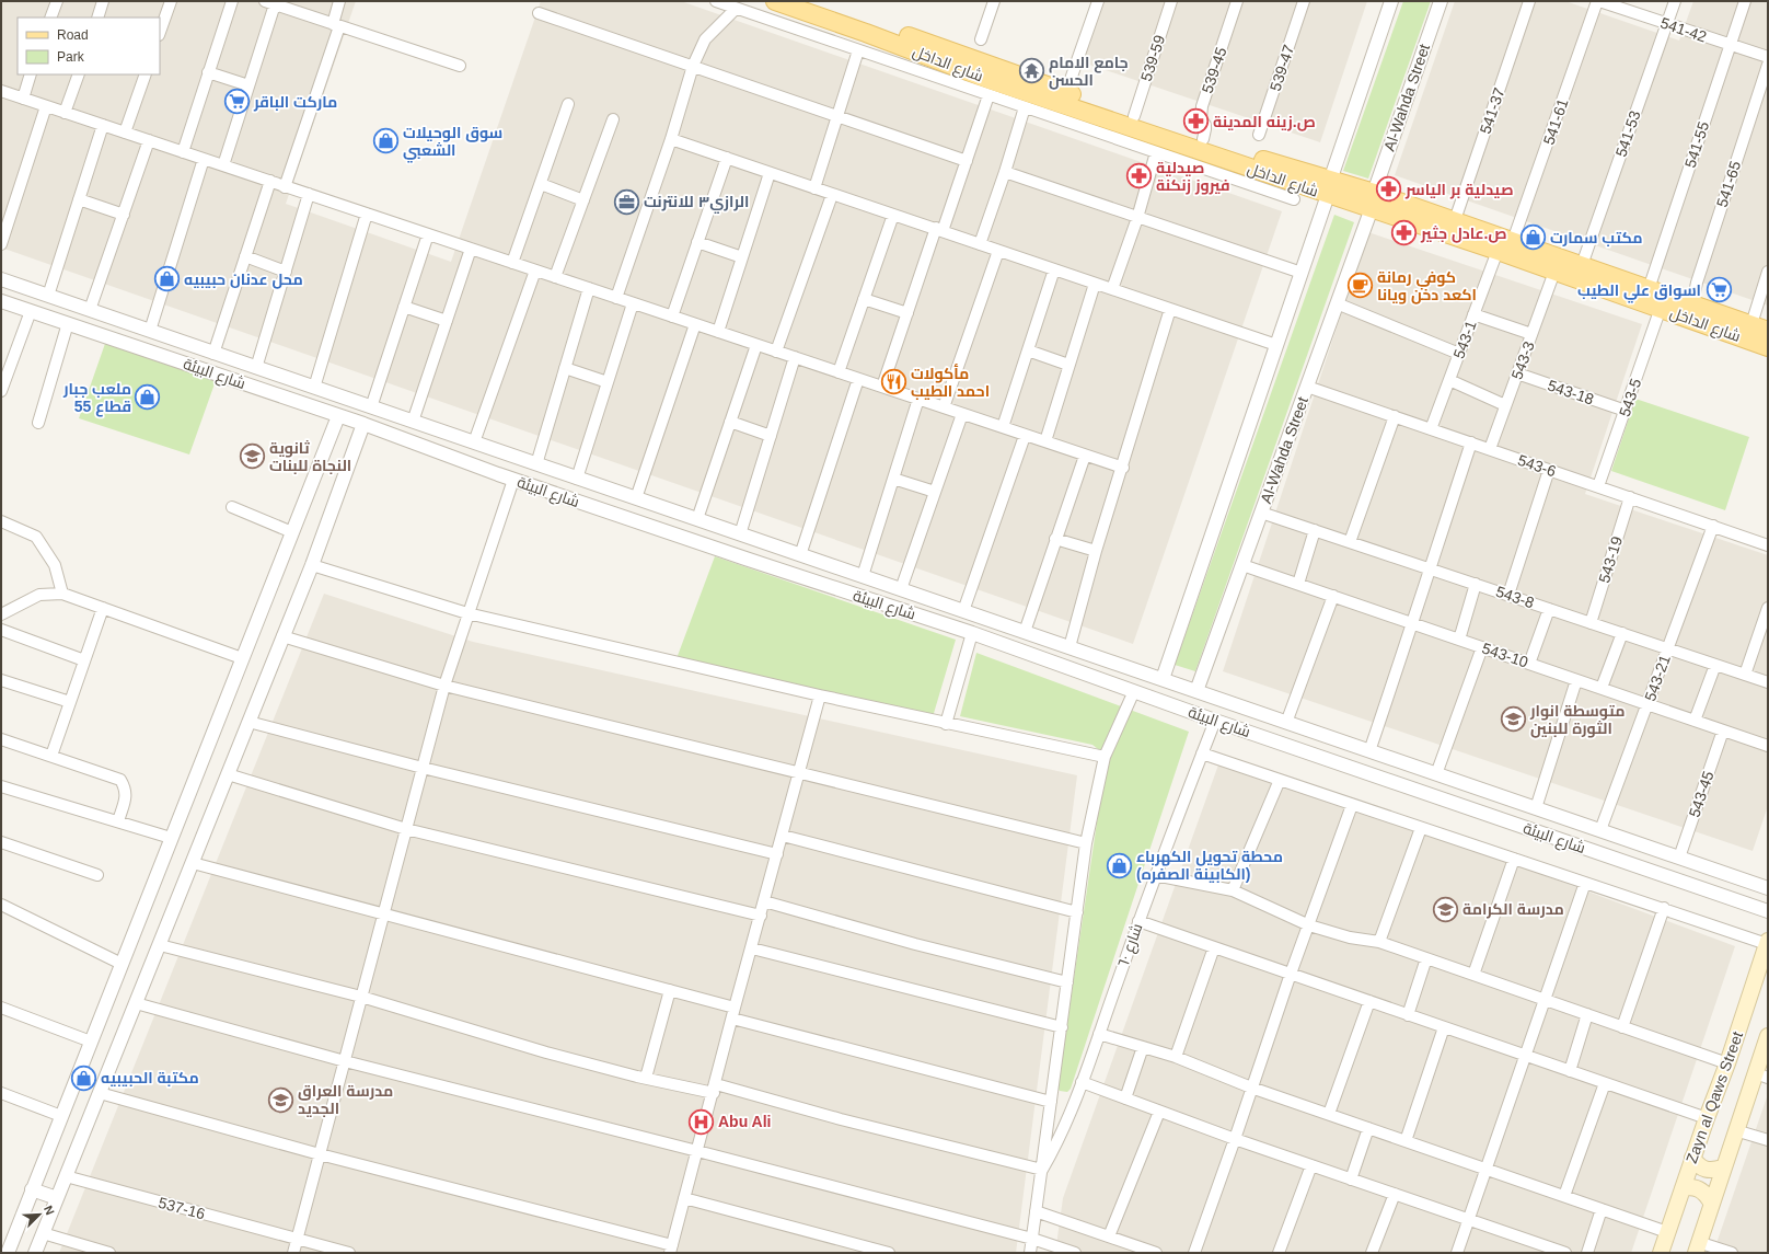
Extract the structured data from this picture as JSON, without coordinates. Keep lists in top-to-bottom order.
{
  "streets": {
    "main road": ["شارع الداخل", "Zayn al Qaws Street"],
    "street": [
      "541-42",
      "539-59",
      "539-47",
      "539-45",
      "Al-Wahda Street",
      "541-37",
      "541-61",
      "541-53",
      "541-55",
      "541-65",
      "543-1",
      "543-3",
      "شارع البيئة",
      "543-18",
      "543-5",
      "543-6",
      "543-19",
      "543-8",
      "543-10",
      "543-21",
      "543-45",
      "شارع ٦٠",
      "537-16"
    ]
  },
  "crossings": [
    ["541-42", "541-61"],
    ["541-42", "541-53"],
    ["541-42", "541-55"],
    ["539-59", "شارع الداخل"],
    ["شارع الداخل", "539-45"],
    ["شارع الداخل", "Al-Wahda Street"],
    ["شارع الداخل", "541-37"],
    ["شارع الداخل", "541-61"],
    ["شارع الداخل", "541-53"],
    ["شارع الداخل", "541-55"],
    ["شارع الداخل", "541-65"],
    ["شارع الداخل", "543-1"],
    ["شارع الداخل", "543-3"],
    ["شارع الداخل", "543-5"],
    ["Al-Wahda Street", "شارع البيئة"],
    ["Al-Wahda Street", "543-6"],
    ["Al-Wahda Street", "543-8"],
    ["Al-Wahda Street", "543-10"],
    ["543-1", "543-6"],
    ["543-3", "543-18"],
    ["543-3", "543-6"],
    ["شارع البيئة", "543-21"],
    ["شارع البيئة", "543-45"],
    ["شارع البيئة", "شارع ٦٠"],
    ["543-18", "543-5"],
    ["543-5", "543-6"],
    ["543-6", "543-19"],
    ["543-6", "543-21"],
    ["543-19", "543-8"],
    ["543-8", "543-21"],
    ["543-10", "543-21"],
    ["543-10", "543-45"]
  ],
  "places": {
    "temple": ["جامع الامام الحسن"],
    "supermarket": ["ماركت الباقر", "اسواق علي الطيب"],
    "pharmacy": [
      "ص.زينه المدينة",
      "صيدلية فيروز زنكنة",
      "صيدلية بر الياسر",
      "ص.عادل جثير"
    ],
    "shop": [
      "سوق الوحيلات الشعبي",
      "مكتب سمارت",
      "محل عدنان حبيبيه",
      "ملعب جبار قطاع 55",
      "محطة تحويل الكهرباء (الكابينة الصفره)",
      "مكتبة الحبيبيه"
    ],
    "office": ["الرازي٣ للانترنت"],
    "cafe": ["كوفي رمانة اكعد دخن ويانا"],
    "restaurant": ["مأكولات احمد الطيب"],
    "school or university": [
      "ثانوية النجاة للبنات",
      "متوسطة انوار الثورة للبنين",
      "مدرسة الكرامة",
      "مدرسة العراق الجديد"
    ],
    "hospital": ["Abu Ali"]
  },
  "legend": ["Road", "Park"],
  "north": "top right"
}
